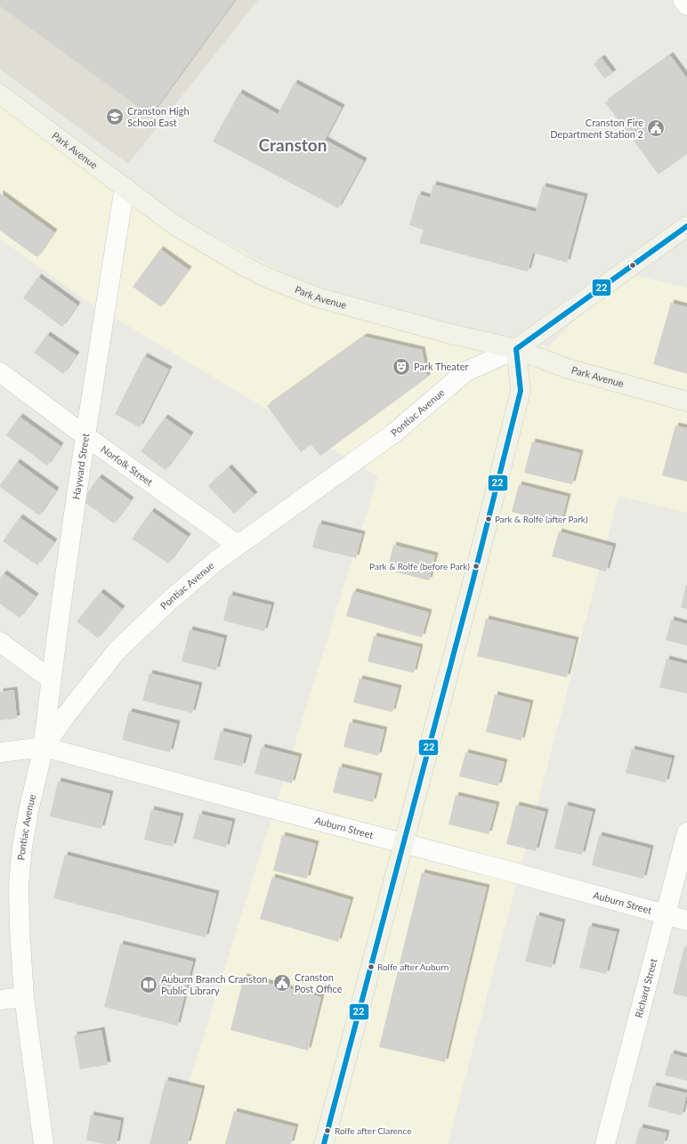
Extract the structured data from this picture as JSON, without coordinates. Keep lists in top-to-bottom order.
{
  "streets": {
    "main road": ["Park Avenue", "Pontiac Avenue"],
    "street": [
      "Norfolk Street",
      "Hayward Street",
      "Auburn Street",
      "Richard Street"
    ]
  },
  "crossings": [
    ["Park Avenue", "Pontiac Avenue"],
    ["Park Avenue", "Hayward Street"],
    ["Pontiac Avenue", "Norfolk Street"],
    ["Pontiac Avenue", "Hayward Street"],
    ["Pontiac Avenue", "Auburn Street"],
    ["Norfolk Street", "Hayward Street"],
    ["Hayward Street", "Auburn Street"],
    ["Auburn Street", "Richard Street"]
  ],
  "districts": ["Cranston"],
  "places": {
    "school or university": ["Cranston High School East"],
    "public building": ["Cranston Fire Department Station 2", "Cranston Post Office"],
    "theatre": ["Park Theater"],
    "other": [
      "Park & Rolfe (after Park)",
      "Park & Rolfe (before Park)",
      "Rolfe after Auburn",
      "Rolfe after Clarence"
    ],
    "library": ["Auburn Branch Cranston Public Library"]
  },
  "lines": ["transit line 22"]
}
